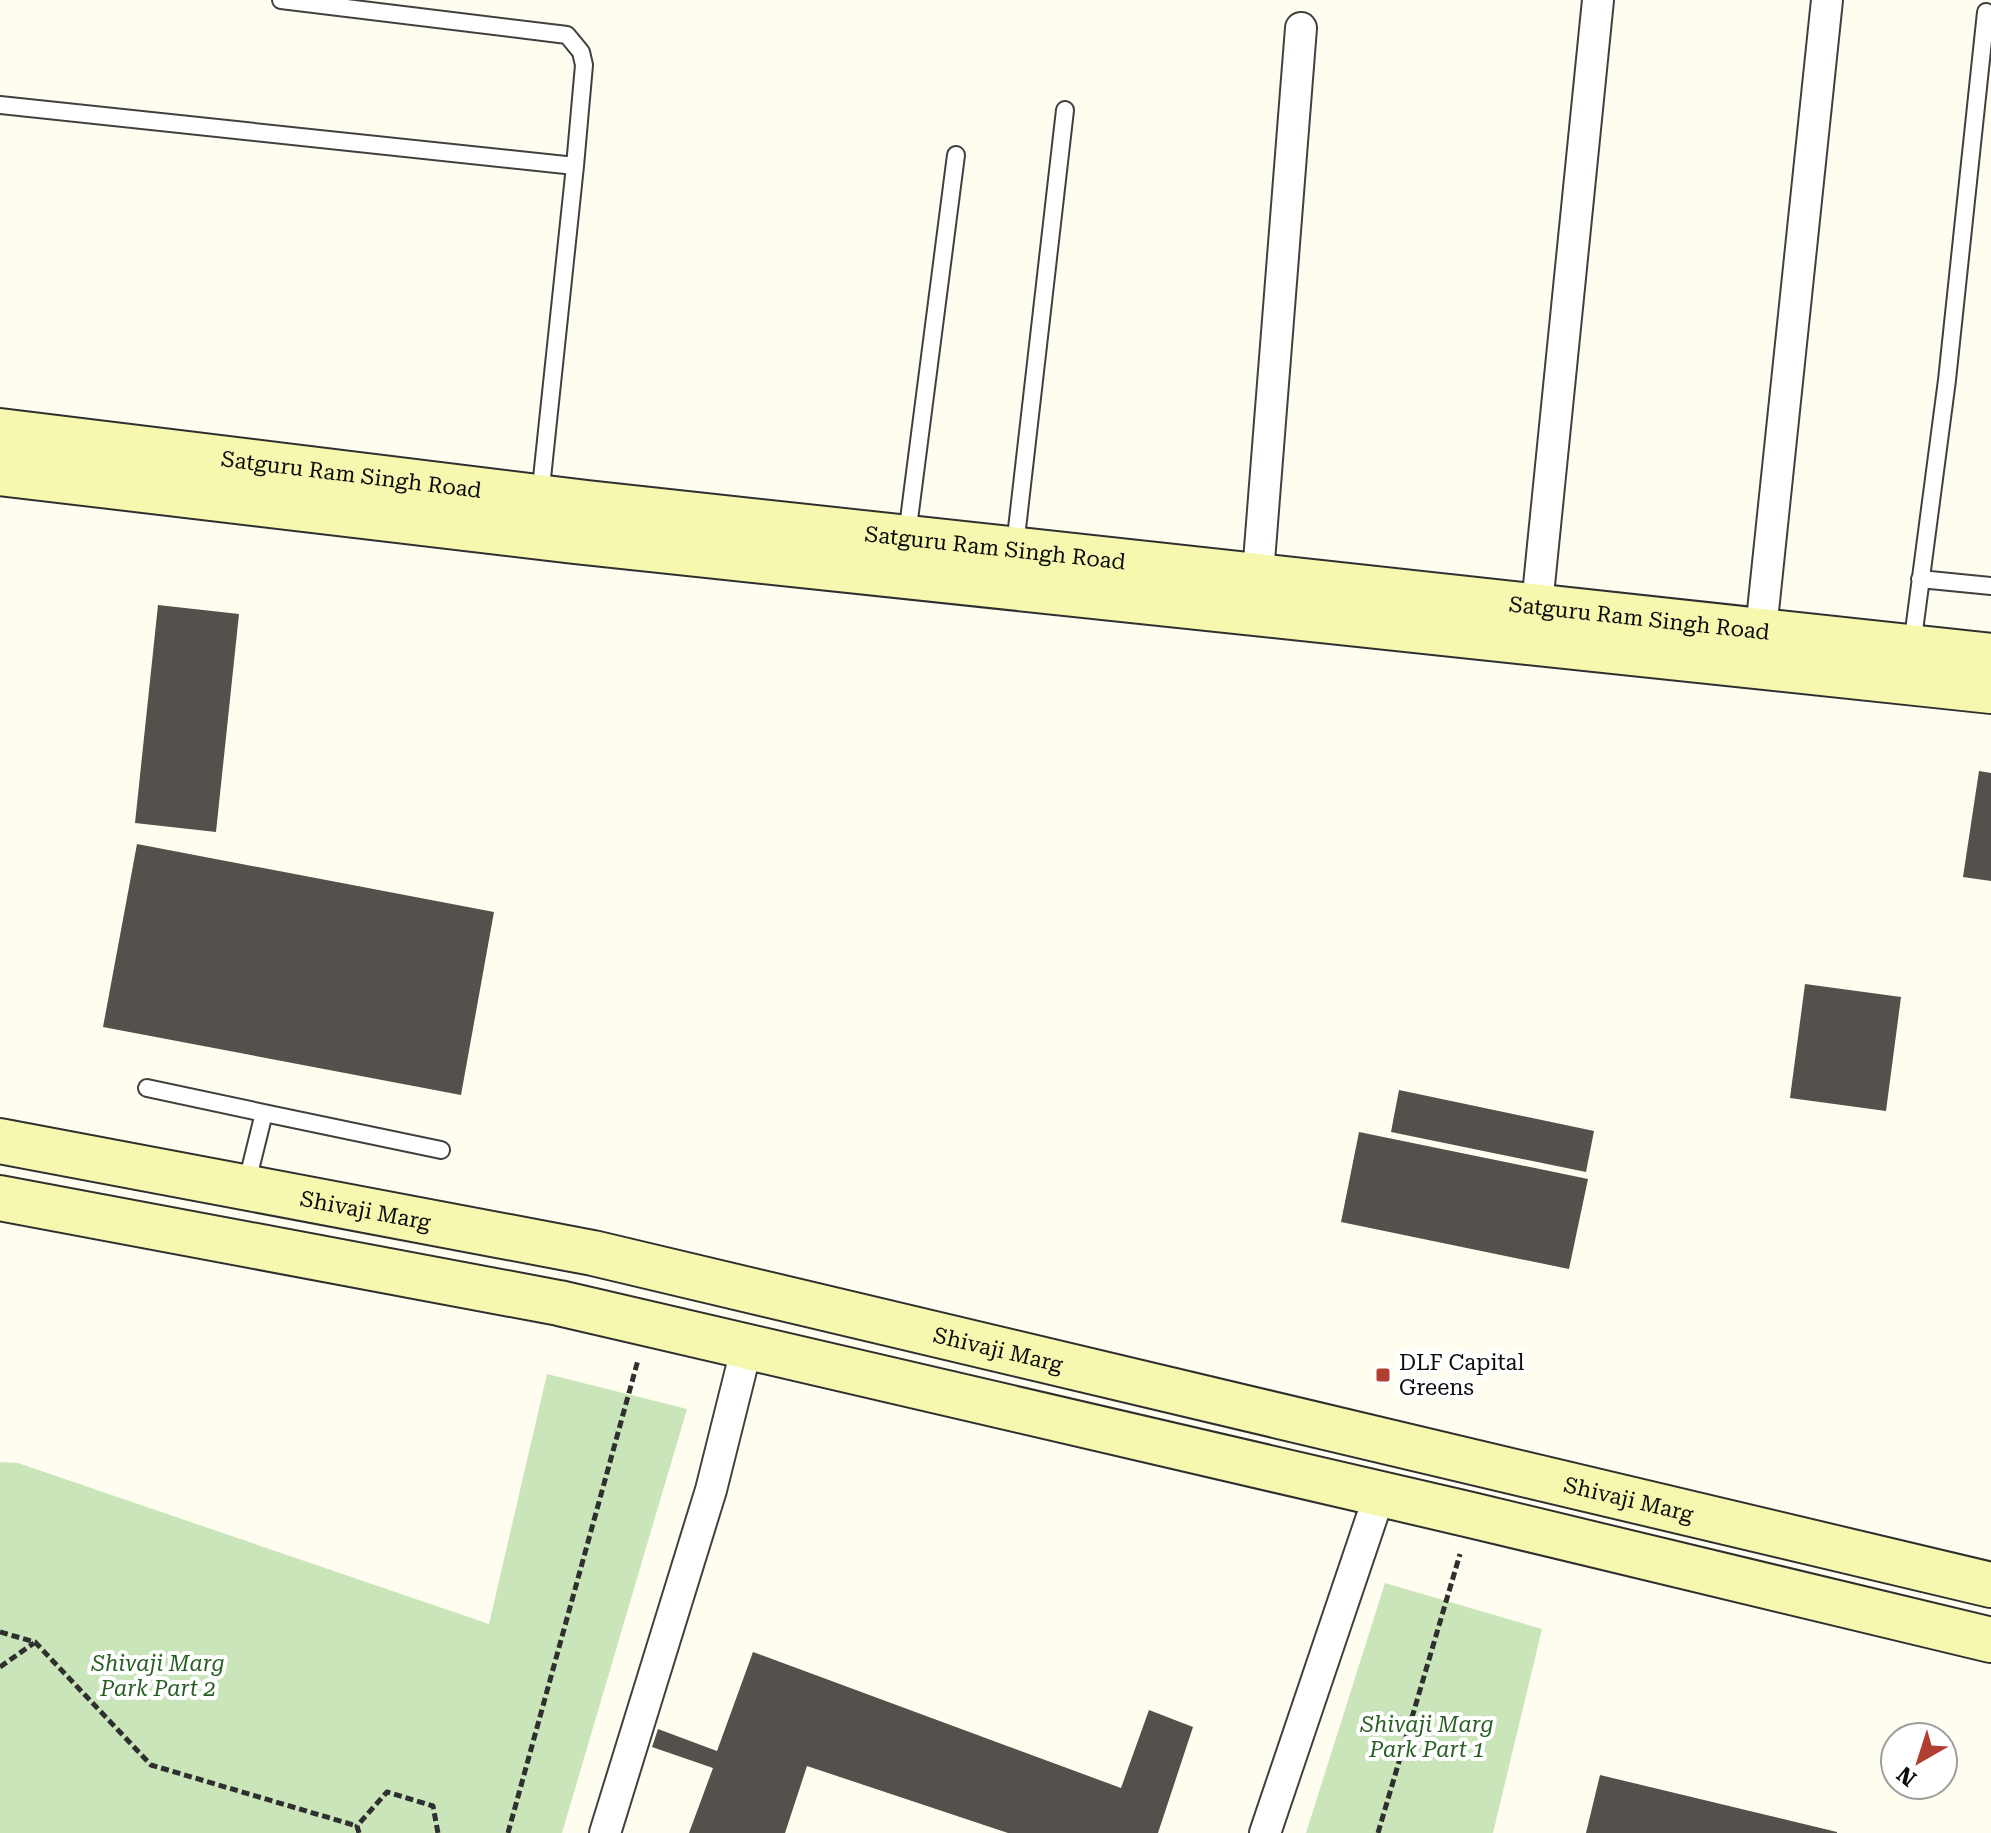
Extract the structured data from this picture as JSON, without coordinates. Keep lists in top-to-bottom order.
{
  "streets": {
    "main road": ["Satguru Ram Singh Road", "Shivaji Marg"]
  },
  "parks": ["Shivaji Marg Park Part 2", "Shivaji Marg Park Part 1"],
  "places": {
    "transit": ["DLF Capital Greens"]
  },
  "north": "bottom left"
}
